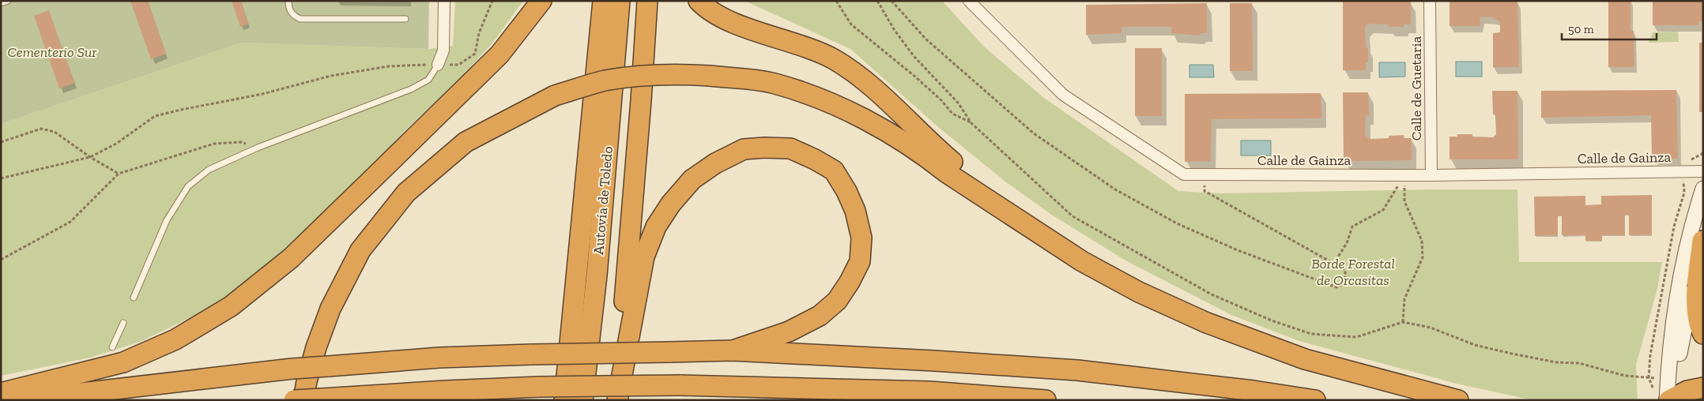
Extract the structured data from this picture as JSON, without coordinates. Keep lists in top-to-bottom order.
{
  "streets": {
    "highway": ["Autovía de Toledo"],
    "street": ["Calle de Guetaria", "Calle de Gainza"]
  },
  "crossings": [
    ["Calle de Guetaria", "Calle de Gainza"]
  ],
  "parks": ["Cementerio Sur", "Borde Forestal de Orcasitas"],
  "scale_bar": "50 m"
}
